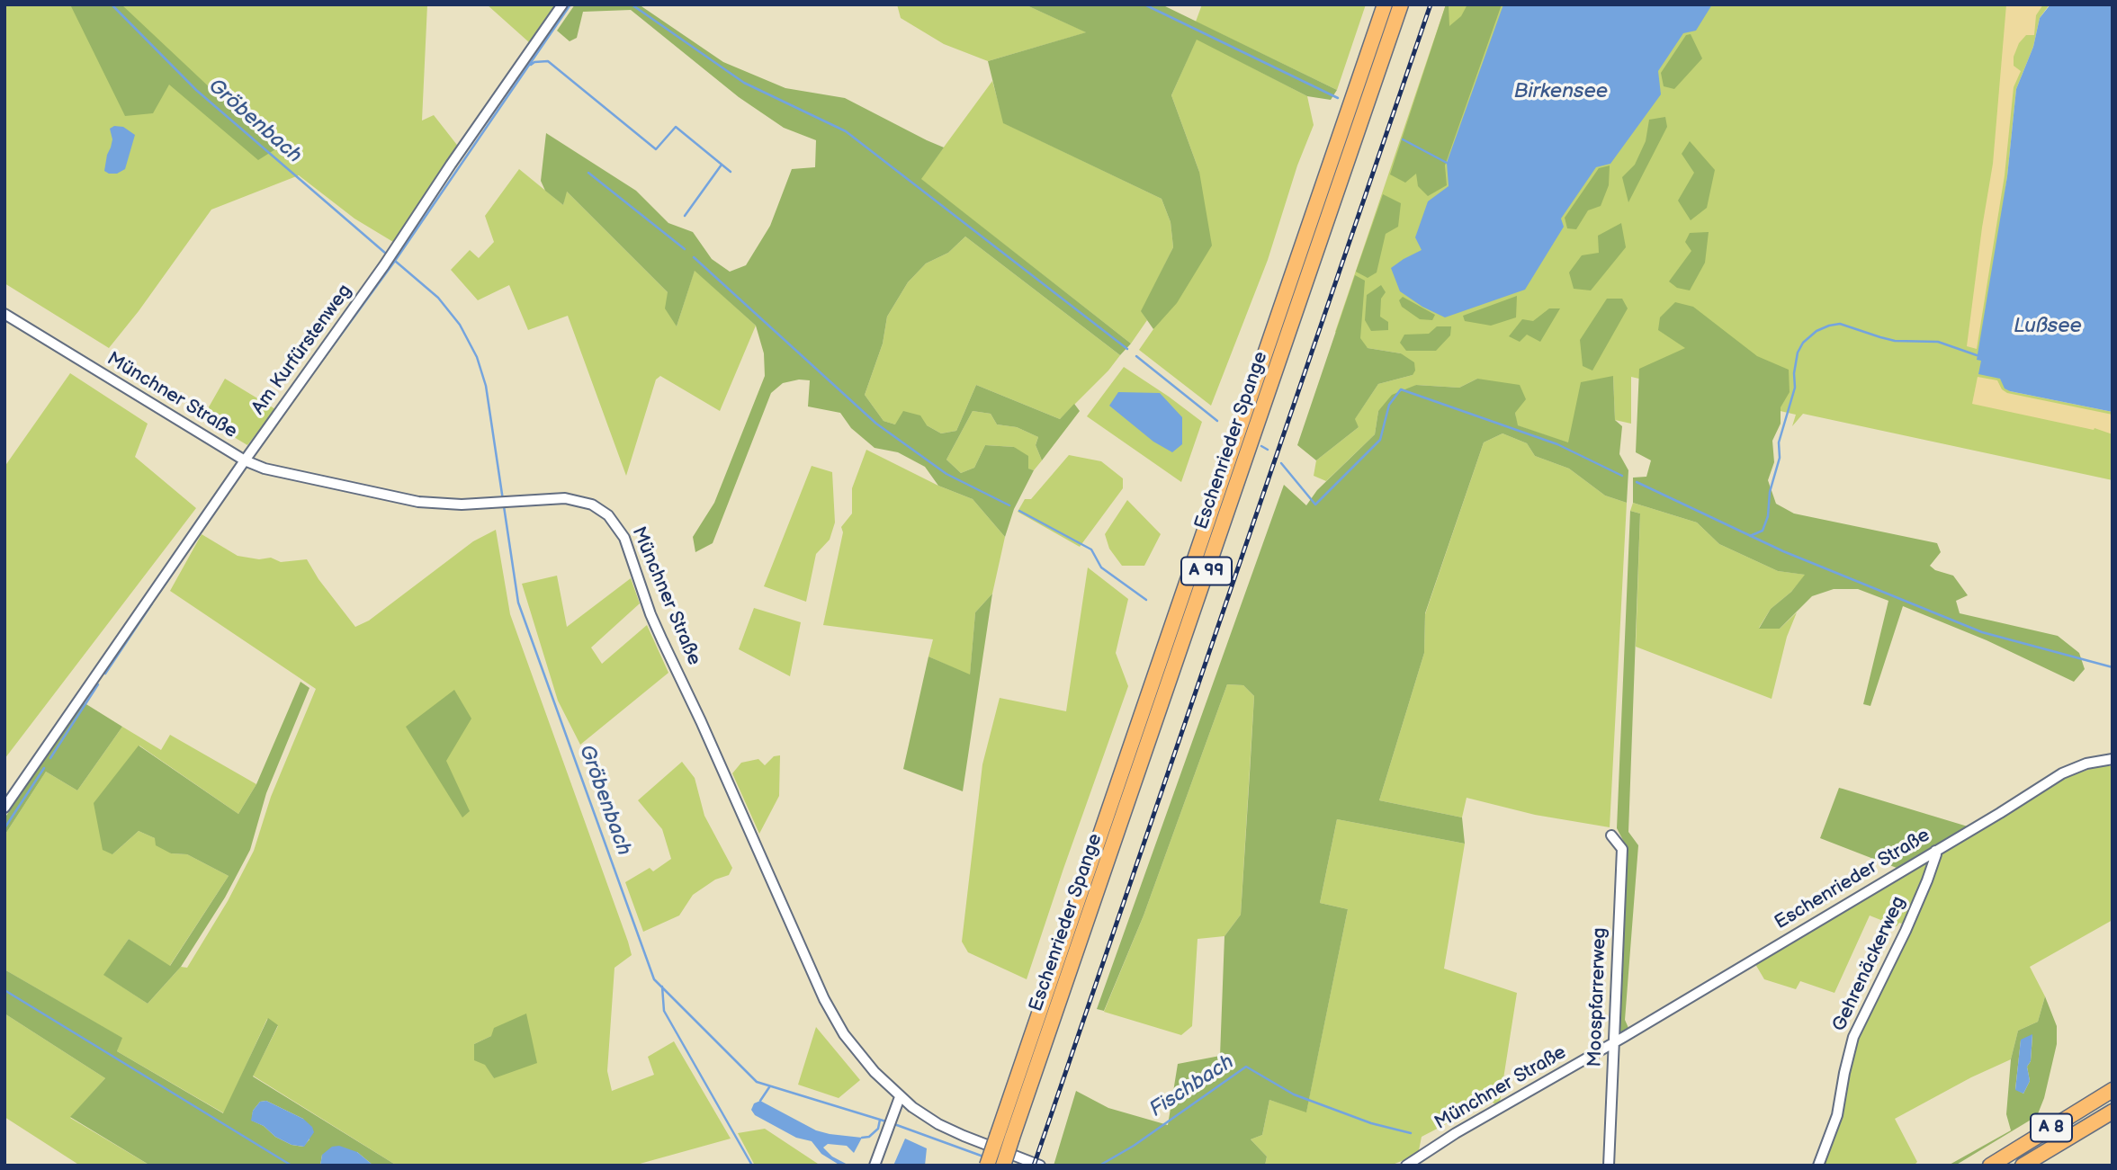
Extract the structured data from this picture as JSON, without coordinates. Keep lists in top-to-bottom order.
{
  "streets": {
    "highway": ["Eschenrieder Spange", "A 99", "A 8"],
    "street": [
      "Am Kurfürstenweg",
      "Münchner Straße",
      "Eschenrieder Straße",
      "Gehrenäckerweg",
      "Moospfarrerweg"
    ]
  },
  "crossings": [
    ["Am Kurfürstenweg", "Münchner Straße"],
    ["Münchner Straße", "Eschenrieder Straße"],
    ["Münchner Straße", "Moospfarrerweg"],
    ["Eschenrieder Straße", "Gehrenäckerweg"],
    ["Eschenrieder Straße", "Moospfarrerweg"]
  ],
  "water": [
    "Birkensee",
    "Gröbenbach",
    "Lußsee",
    "Fischbach"
  ]
}
